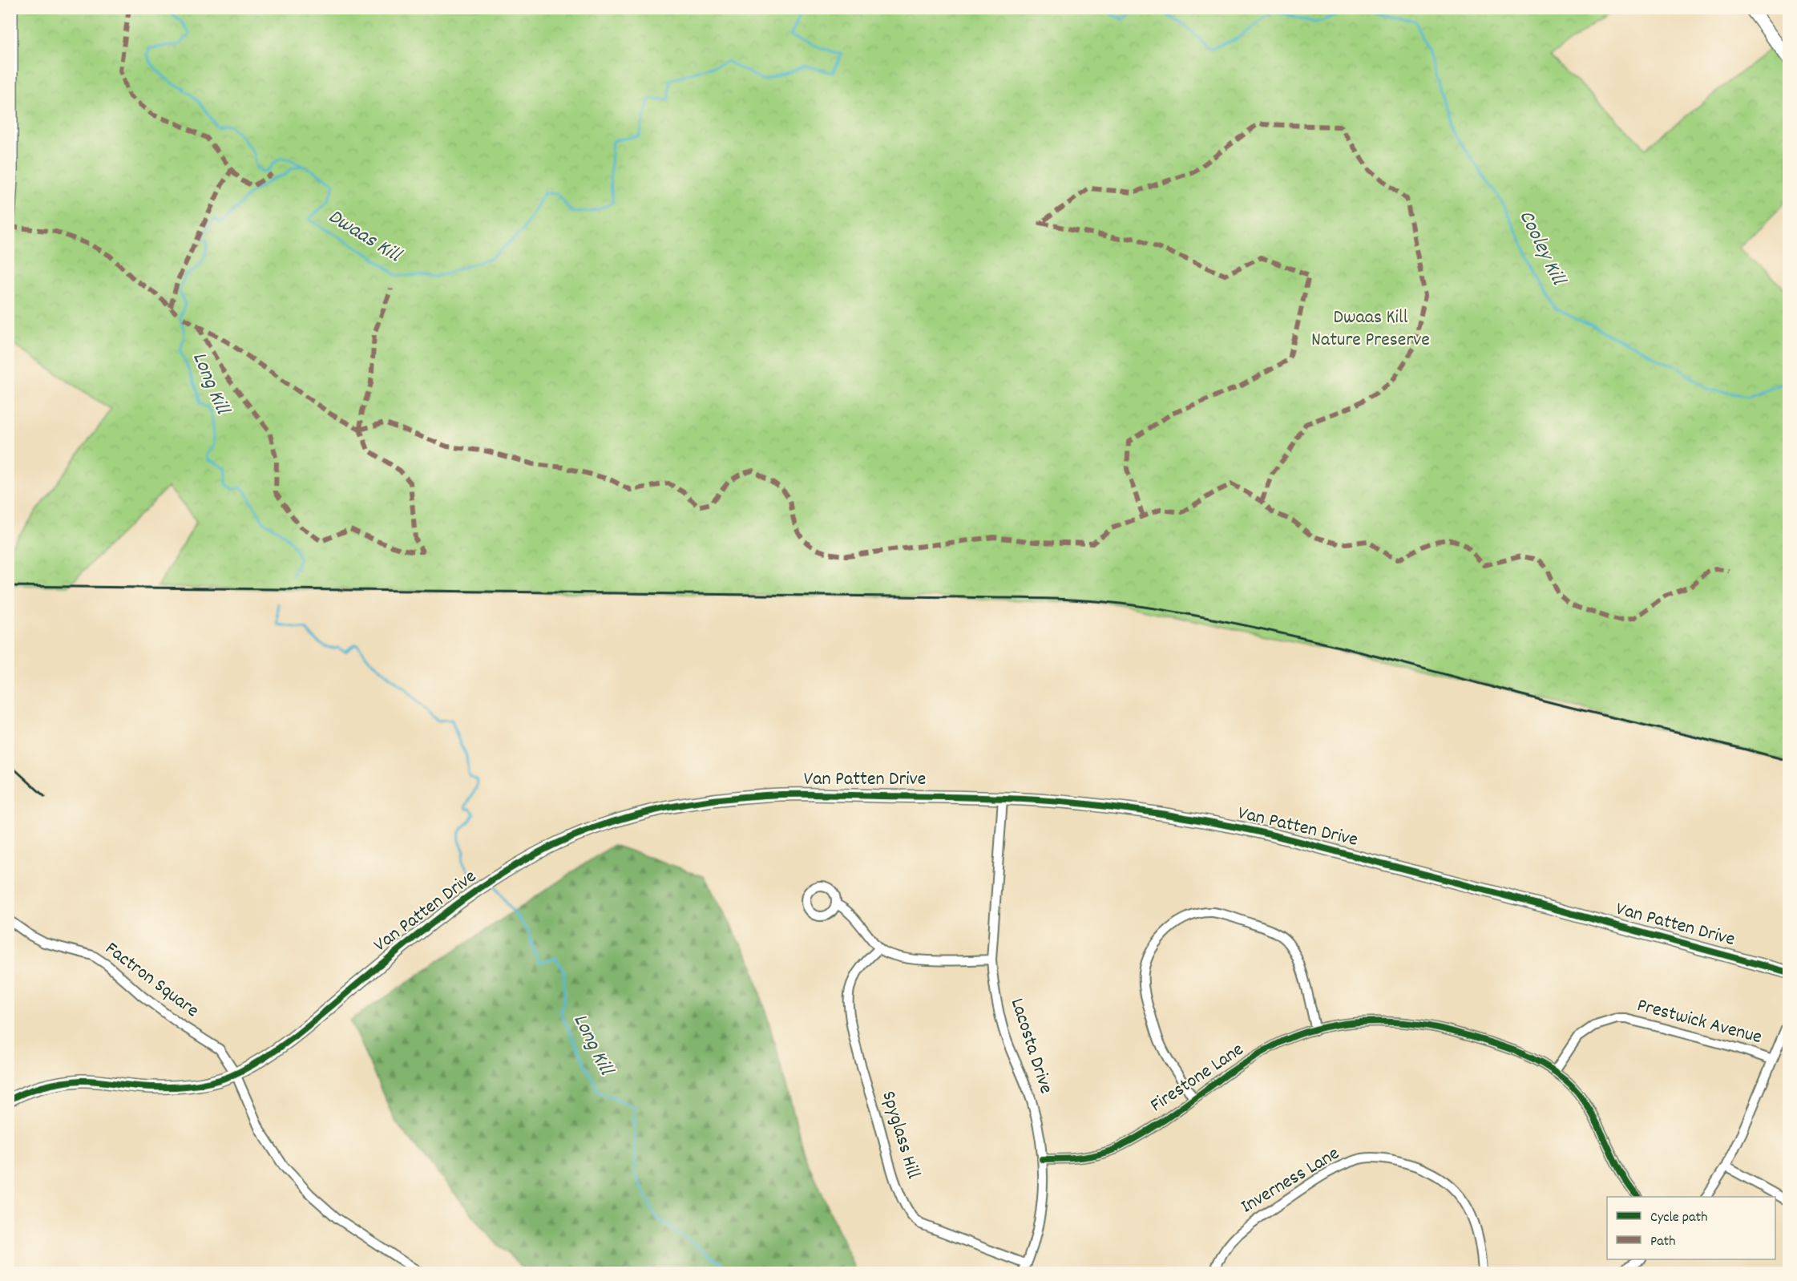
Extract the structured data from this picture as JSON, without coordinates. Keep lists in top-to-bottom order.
{
  "streets": {
    "street": [
      "Van Patten Drive",
      "Factron Square",
      "Prestwick Avenue",
      "Lacosta Drive",
      "Firestone Lane",
      "Spyglass Hill",
      "Inverness Lane"
    ]
  },
  "crossings": [
    ["Van Patten Drive", "Factron Square"],
    ["Van Patten Drive", "Lacosta Drive"],
    ["Prestwick Avenue", "Firestone Lane"],
    ["Lacosta Drive", "Firestone Lane"],
    ["Lacosta Drive", "Spyglass Hill"]
  ],
  "water": ["Dwaas Kill", "Cooley Kill", "Long Kill"],
  "parks": ["Dwaas Kill Nature Preserve"],
  "legend": ["Cycle path", "Path"]
}
